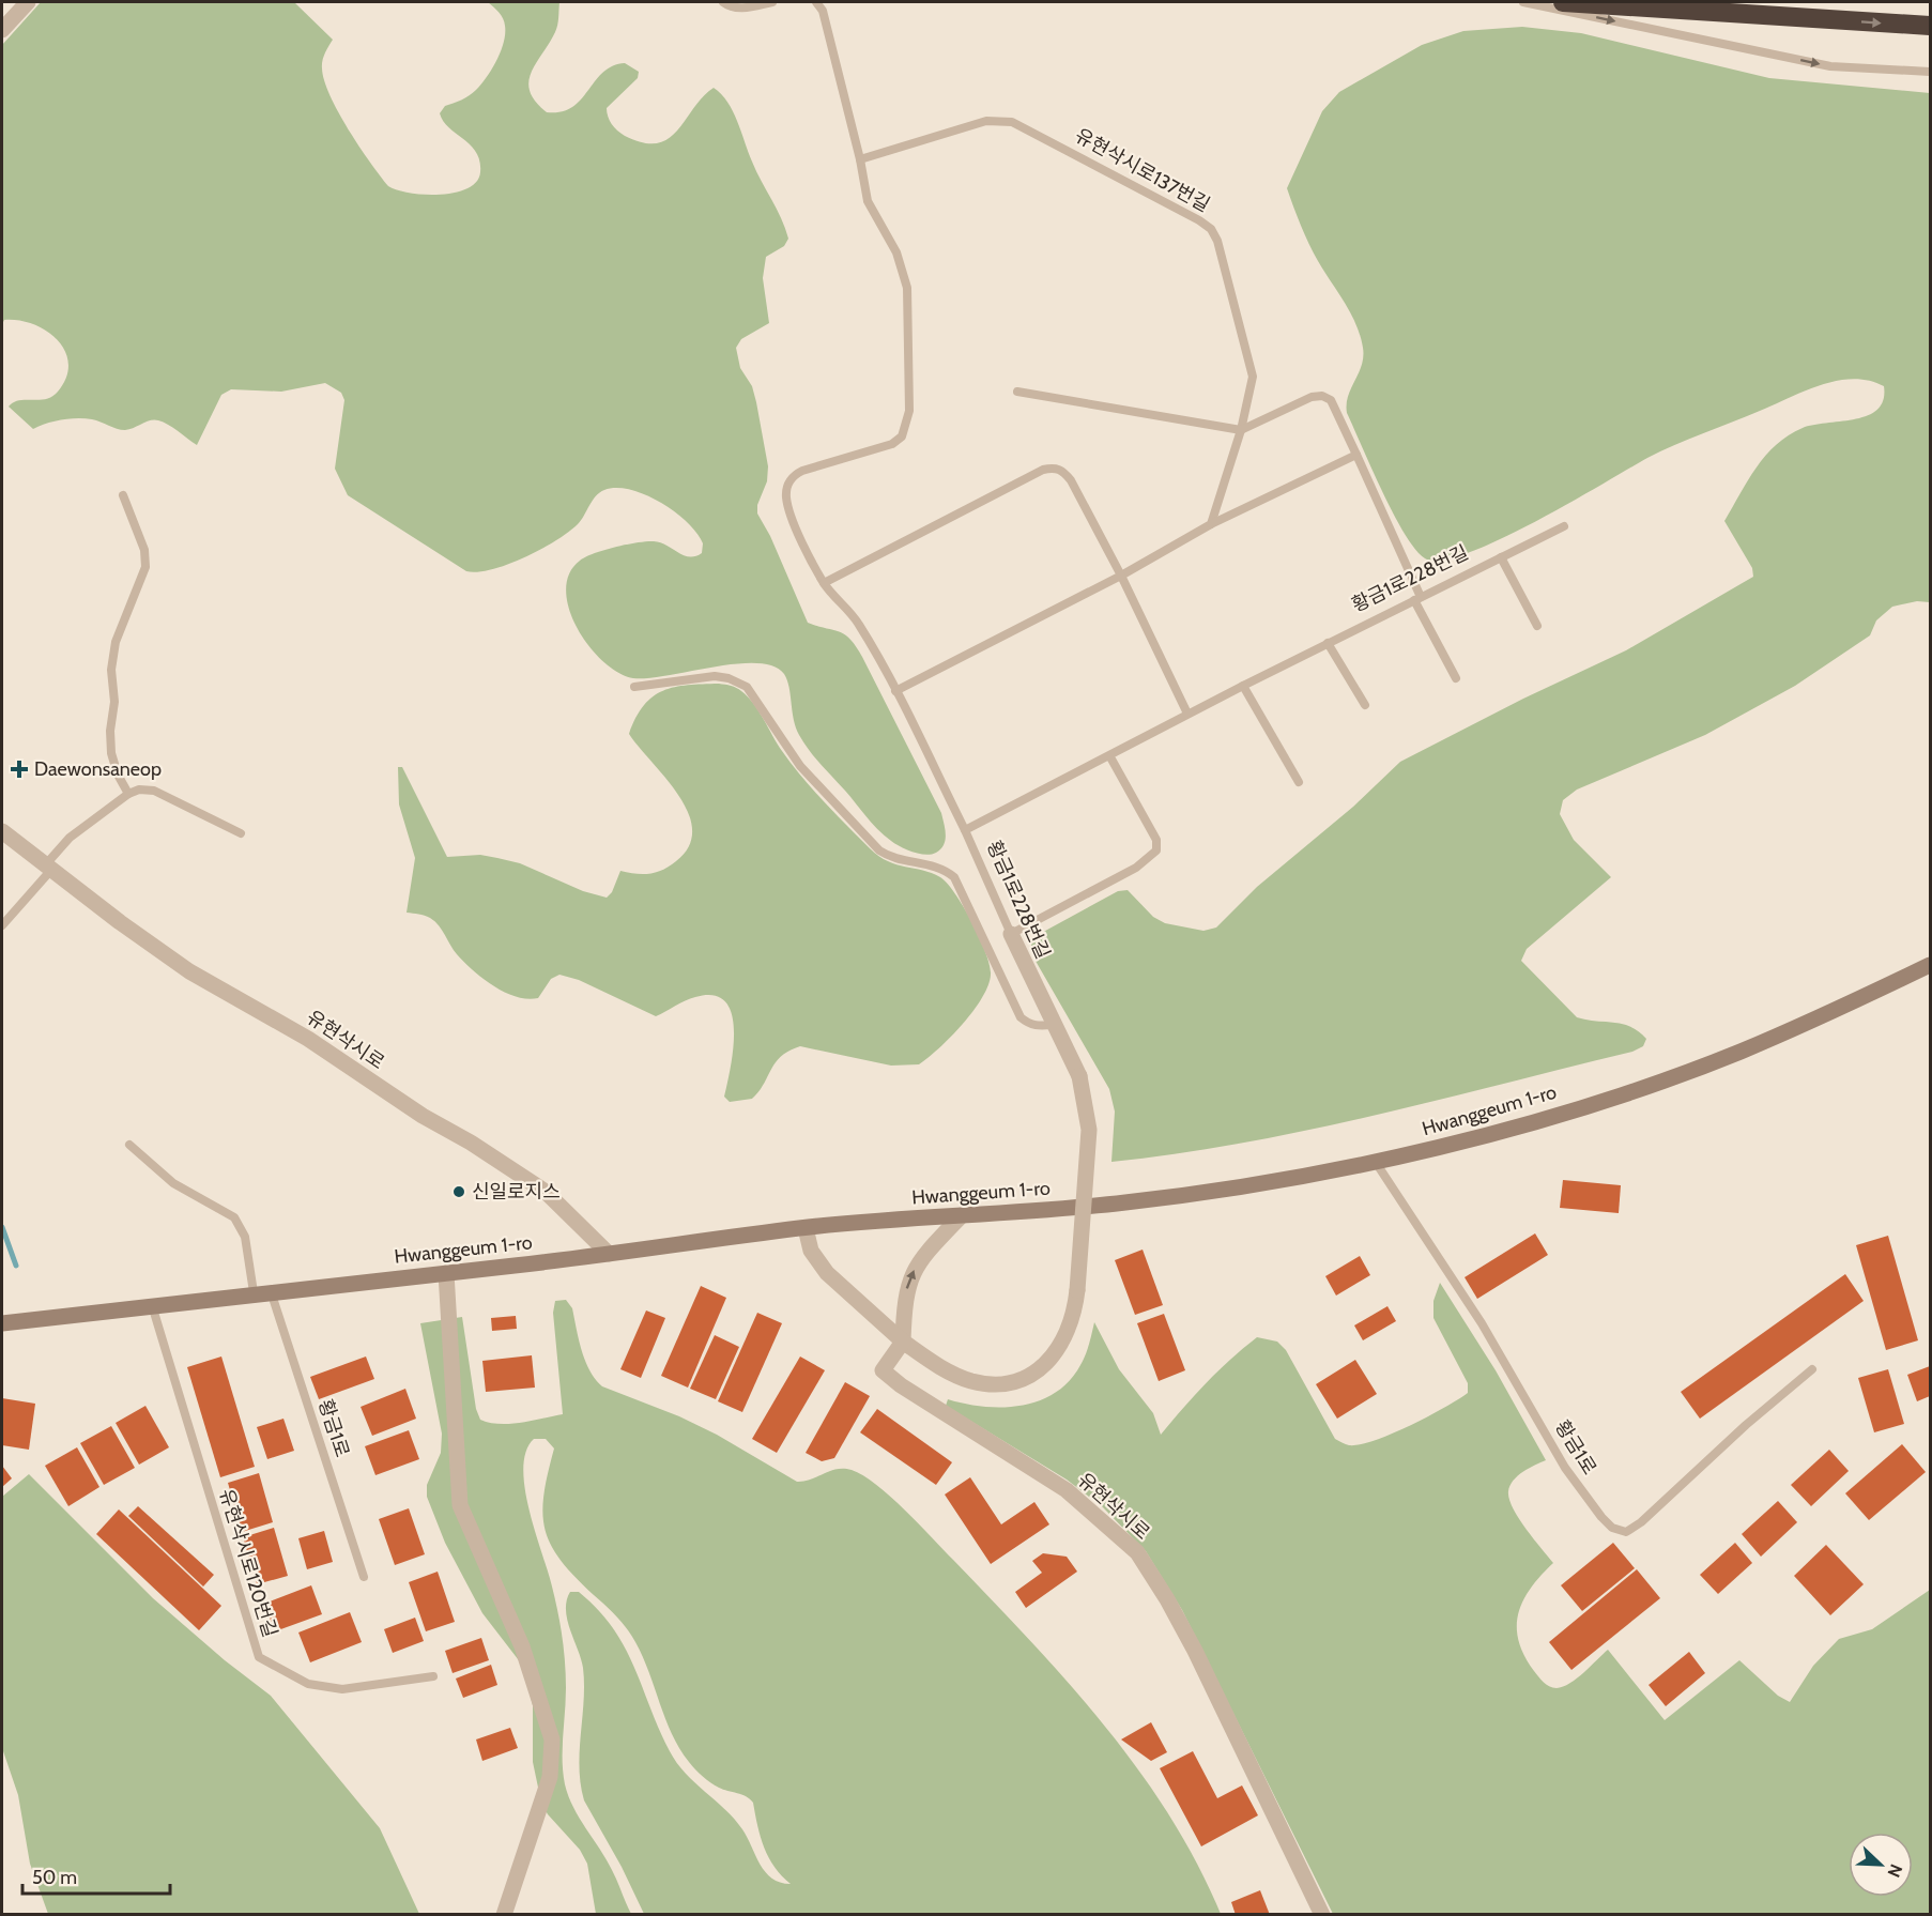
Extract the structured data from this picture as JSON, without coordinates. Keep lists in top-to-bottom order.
{
  "streets": {
    "street": ["황금1로228번길", "유현삭시로", "Hwanggeum 1-ro"],
    "lane": ["유현삭시로137번길", "황금1로", "유현삭시로120번길"]
  },
  "crossings": [
    ["황금1로228번길", "유현삭시로"],
    ["유현삭시로", "Hwanggeum 1-ro"],
    ["Hwanggeum 1-ro", "황금1로"],
    ["Hwanggeum 1-ro", "유현삭시로120번길"]
  ],
  "places": {
    "health": ["Daewonsaneop"],
    "other": ["신일로지스"]
  },
  "scale_bar": "50 m",
  "north": "bottom right"
}
